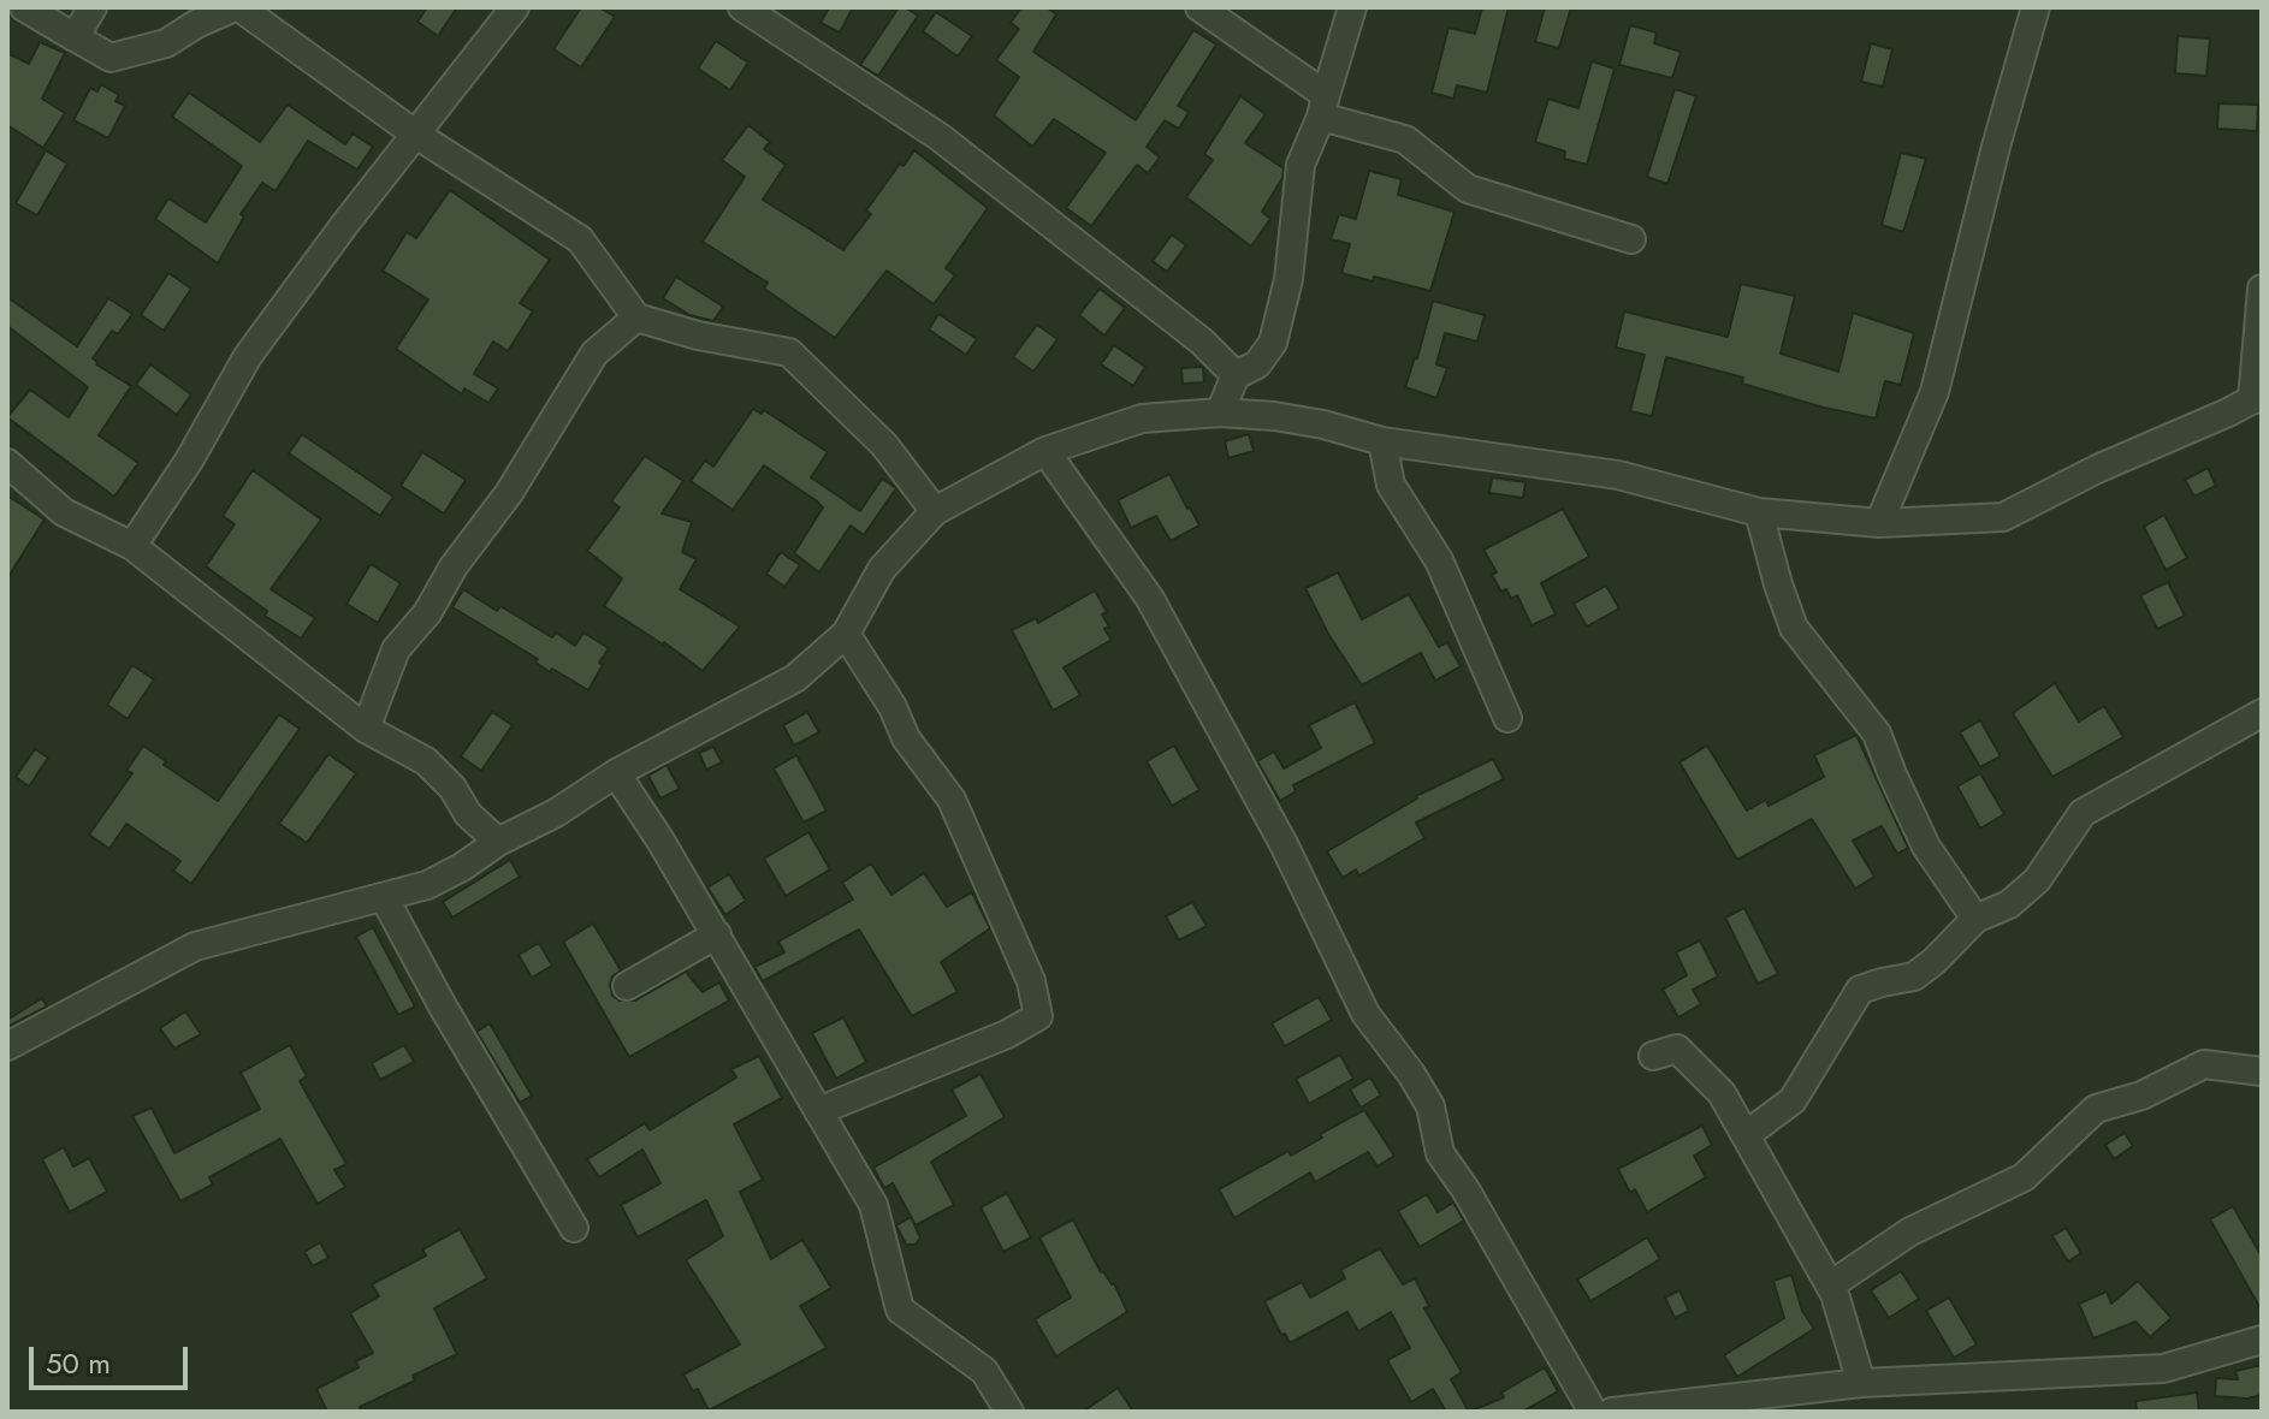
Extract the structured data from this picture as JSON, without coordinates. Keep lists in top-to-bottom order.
{
  "scale_bar": "50 m"
}
